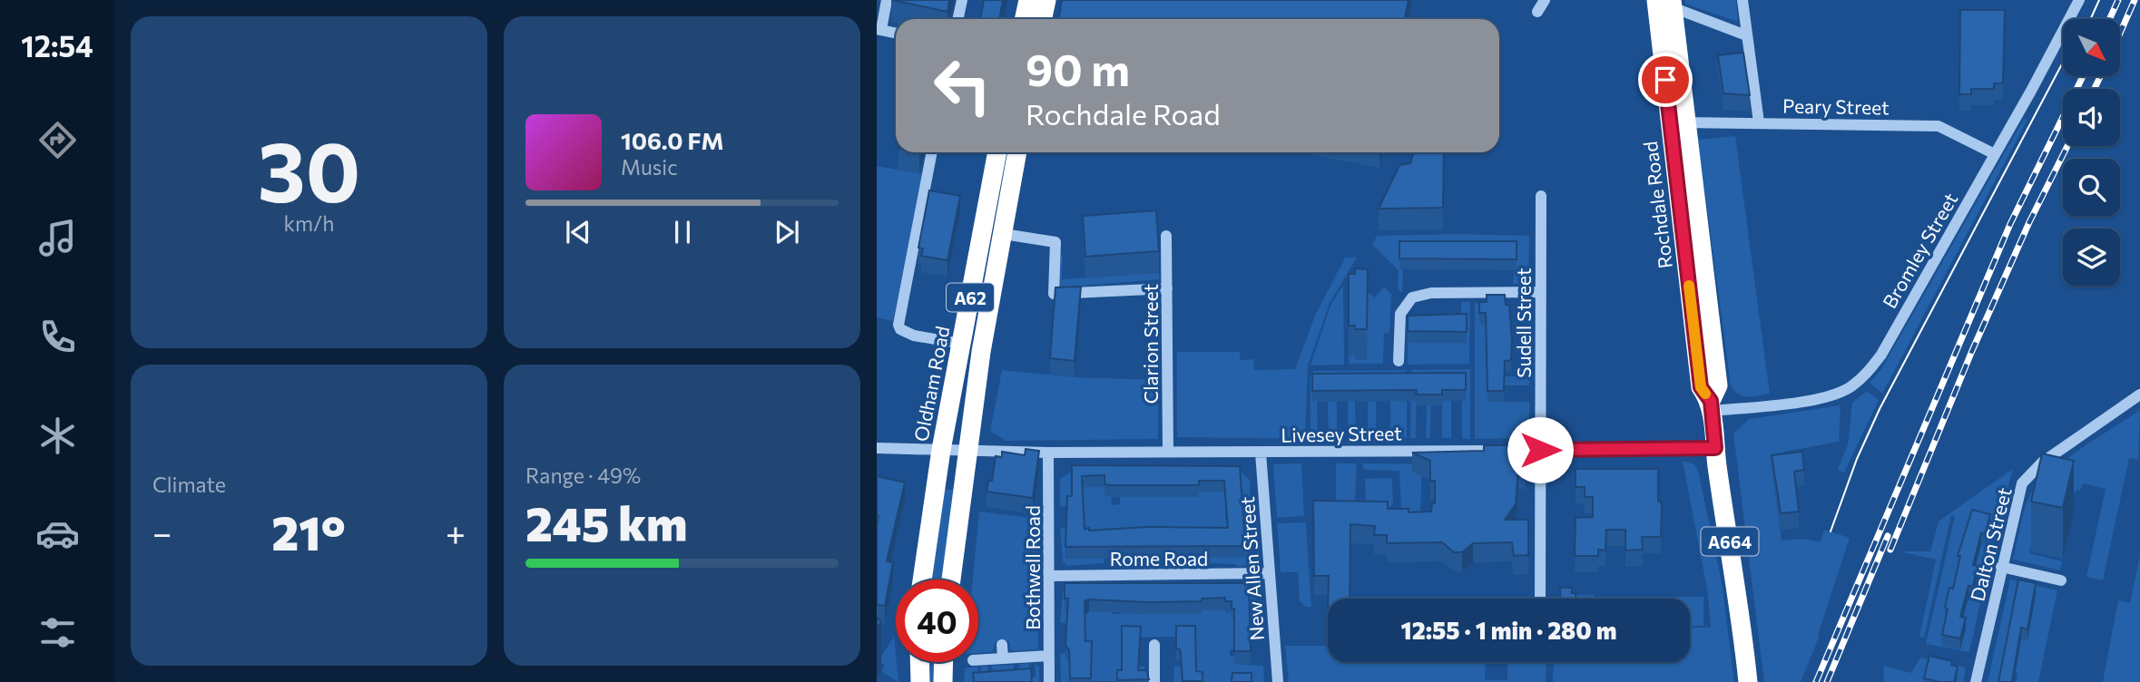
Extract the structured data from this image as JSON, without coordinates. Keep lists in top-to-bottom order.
{
  "streets": {
    "highway": [
      "Rochdale Road",
      "A62",
      "Oldham Road",
      "A664"
    ],
    "street": [
      "Peary Street",
      "Bromley Street",
      "Sudell Street",
      "Clarion Street",
      "Livesey Street",
      "Dalton Street",
      "Rome Road",
      "Bothwell Road",
      "New Allen Street"
    ]
  },
  "crossings": [
    ["Peary Street", "Rochdale Road"],
    ["Peary Street", "Bromley Street"],
    ["Rochdale Road", "Bromley Street"],
    ["Rochdale Road", "Livesey Street"],
    ["A62", "Livesey Street"],
    ["Sudell Street", "Livesey Street"],
    ["Clarion Street", "Livesey Street"],
    ["Oldham Road", "Livesey Street"],
    ["Livesey Street", "Bothwell Road"],
    ["Livesey Street", "New Allen Street"],
    ["Rome Road", "Bothwell Road"],
    ["Rome Road", "New Allen Street"]
  ],
  "north": "bottom right",
  "page": {
    "tabs": "12:54",
    "tile": [
      ["30", "km/h"],
      "Climate",
      ["Range · 49%", "245 km"]
    ],
    "turn": ["90 m", "Rochdale Road"],
    "song": ["106.0 FM", "Music"],
    "heat": ["−", "21°", "+"],
    "limit": "40",
    "trip": "12:55 · 1 min · 280 m"
  }
}
